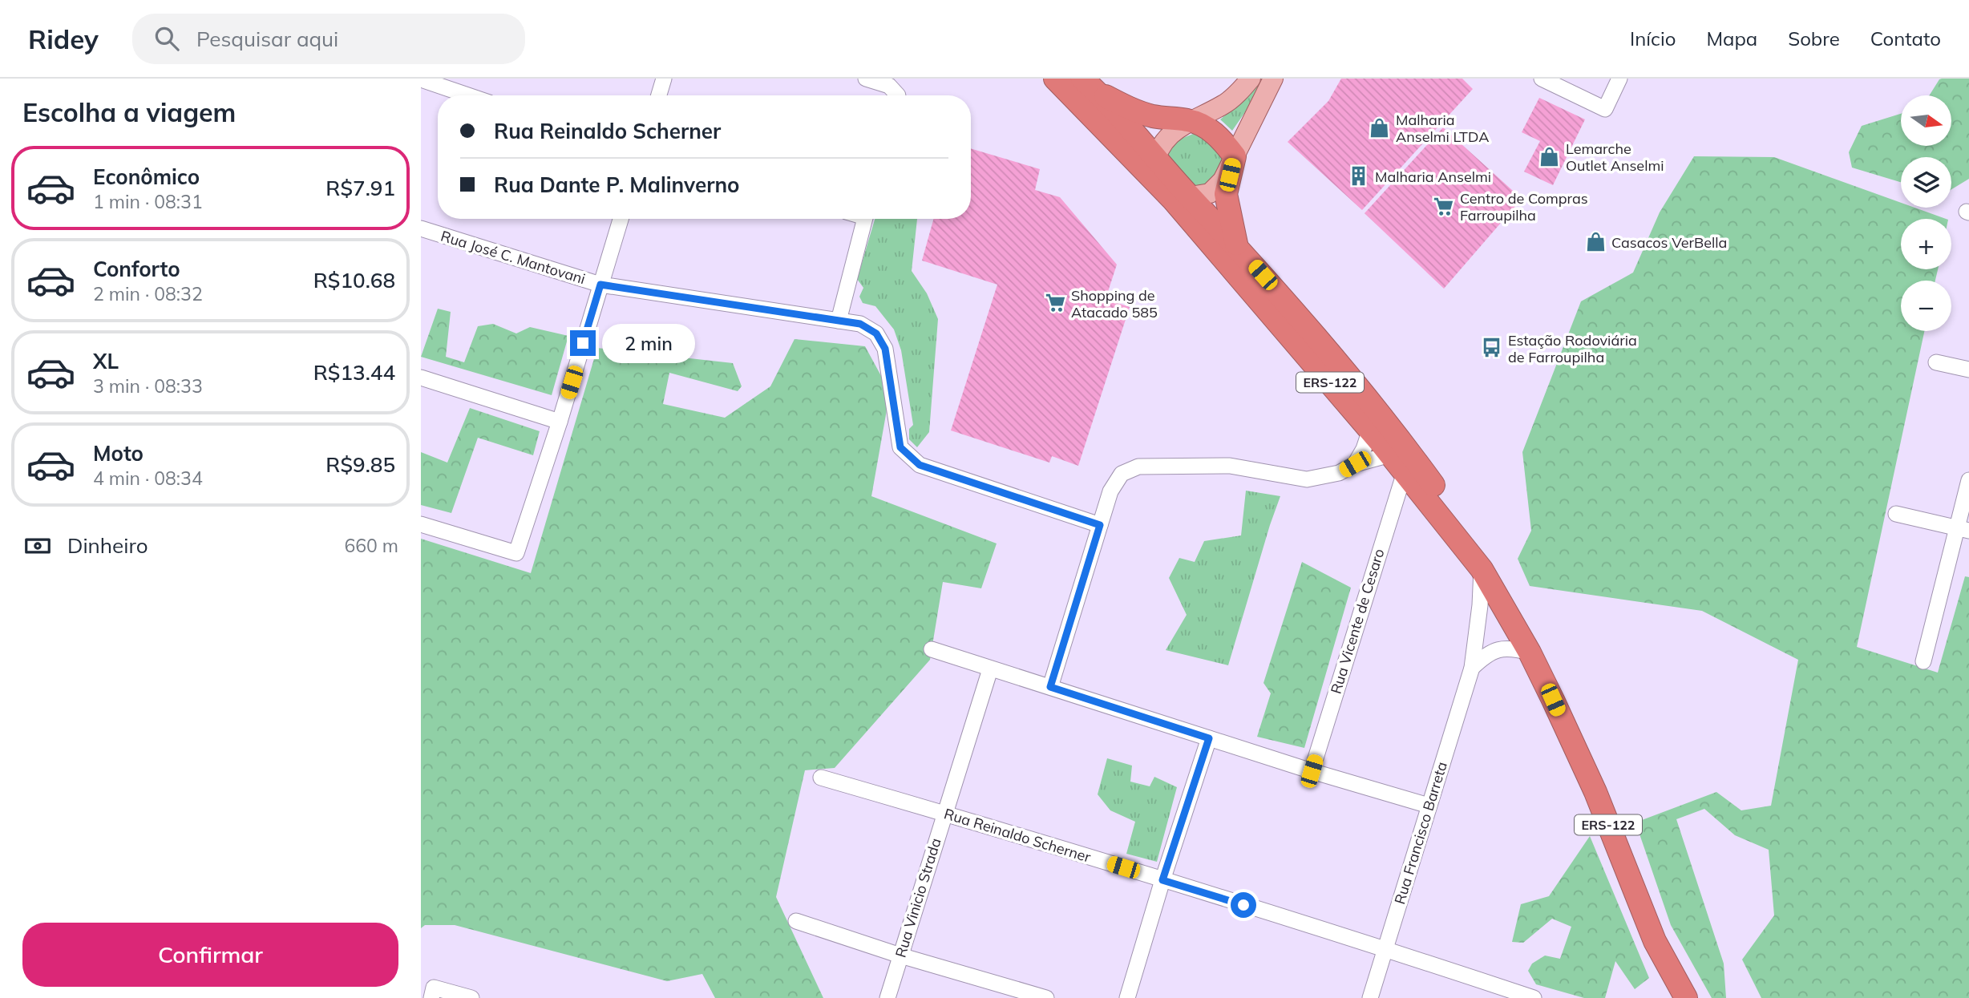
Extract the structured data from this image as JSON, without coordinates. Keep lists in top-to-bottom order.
{
  "streets": {
    "highway": ["ERS-122"],
    "street": [
      "Rua José C. Mantovani",
      "Rua Vicente de Cesaro",
      "Rua Francisco Barreta",
      "Rua Reinaldo Scherner",
      "Rua Vinicio Strada"
    ]
  },
  "crossings": [
    ["ERS-122", "Rua Vicente de Cesaro"],
    ["ERS-122", "Rua Francisco Barreta"],
    ["Rua Francisco Barreta", "Rua Reinaldo Scherner"],
    ["Rua Reinaldo Scherner", "Rua Vinicio Strada"]
  ],
  "places": {
    "shop": ["Malharia Anselmi LTDA", "Lemarche Outlet Anselmi", "Casacos VerBella"],
    "building": ["Malharia Anselmi"],
    "supermarket": ["Centro de Compras Farroupilha", "Shopping de Atacado 585"],
    "bus stop": ["Estação Rodoviária de Farroupilha"]
  },
  "north": "right",
  "page": {
    "header": "Ridey",
    "search": "Pesquisar aqui",
    "nav": [
      "Início",
      "Mapa",
      "Sobre",
      "Contato"
    ],
    "heading": "Escolha a viagem",
    "map_buttons": ["+", "−"],
    "banner": ["Rua Reinaldo Scherner", "Rua Dante P. Malinverno"],
    "list": [
      {
        "name": "Econômico",
        "note": "1 min · 08:31",
        "value": "R$7.91"
      },
      {
        "name": "Conforto",
        "note": "2 min · 08:32",
        "value": "R$10.68"
      },
      {
        "name": "XL",
        "note": "3 min · 08:33",
        "value": "R$13.44"
      },
      {
        "name": "Moto",
        "note": "4 min · 08:34",
        "value": "R$9.85"
      }
    ],
    "bubble": "2 min",
    "pay": ["Dinheiro", "660 m"],
    "buttons": "Confirmar"
  }
}
